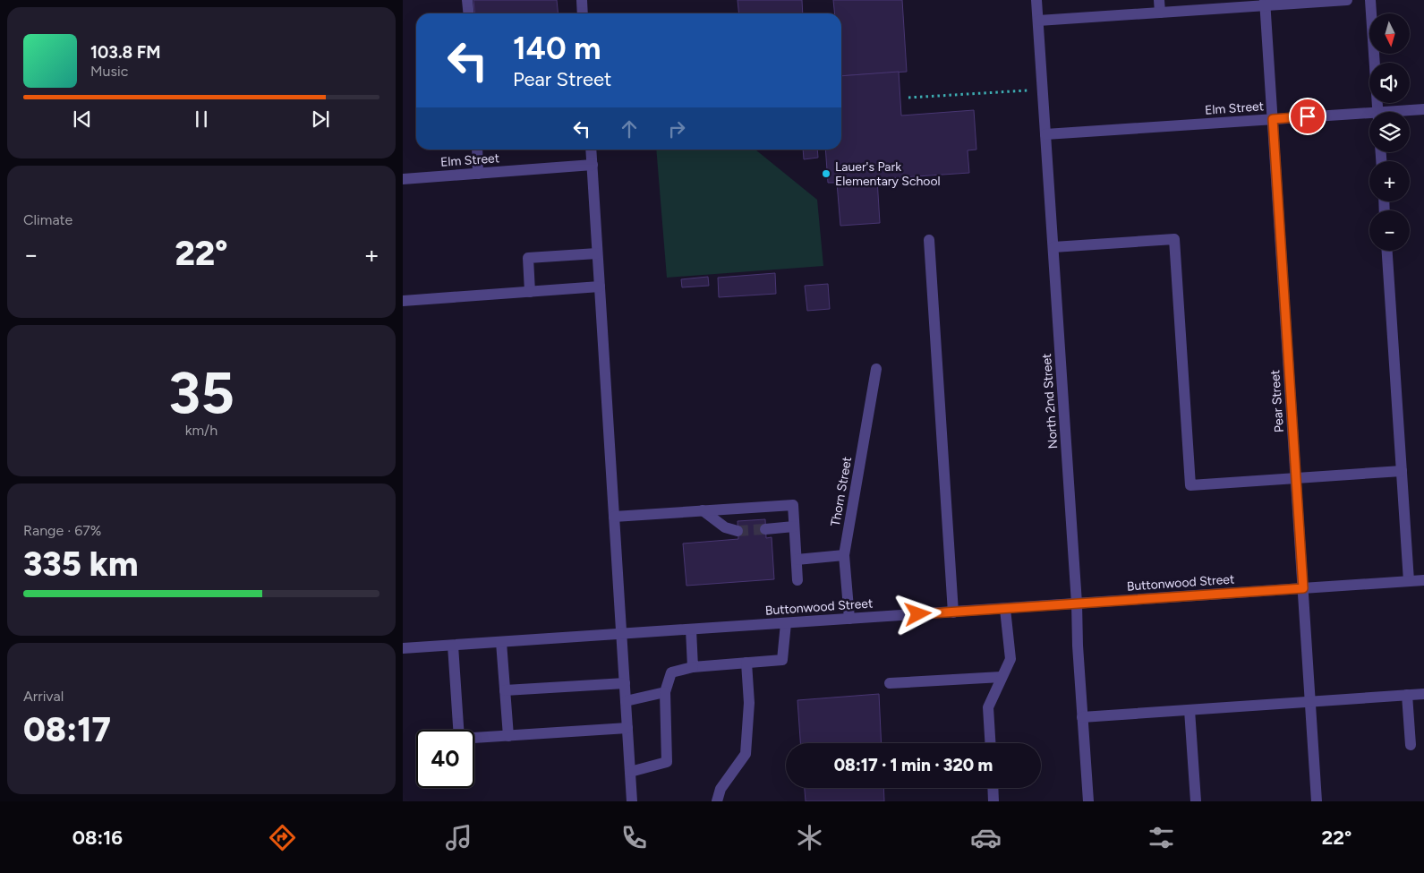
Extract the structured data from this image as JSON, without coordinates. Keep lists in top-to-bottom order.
{
  "streets": {
    "street": [
      "Elm Street",
      "North 2nd Street",
      "Pear Street",
      "Thorn Street",
      "Buttonwood Street"
    ]
  },
  "crossings": [
    ["Elm Street", "North 2nd Street"],
    ["Elm Street", "Pear Street"],
    ["North 2nd Street", "Buttonwood Street"],
    ["Pear Street", "Buttonwood Street"],
    ["Thorn Street", "Buttonwood Street"]
  ],
  "places": ["Lauer's Park Elementary School"],
  "north": "bottom",
  "page": {
    "map_buttons": ["+", "−"],
    "turn": ["140 m", "Pear Street"],
    "song": ["103.8 FM", "Music"],
    "tile": [
      "Climate",
      ["35", "km/h"],
      ["Range · 67%", "335 km"],
      ["Arrival", "08:17"]
    ],
    "heat": ["−", "22°", "+"],
    "limit": "40",
    "trip": "08:17 · 1 min · 320 m",
    "tabs": ["08:16", "22°"]
  }
}
